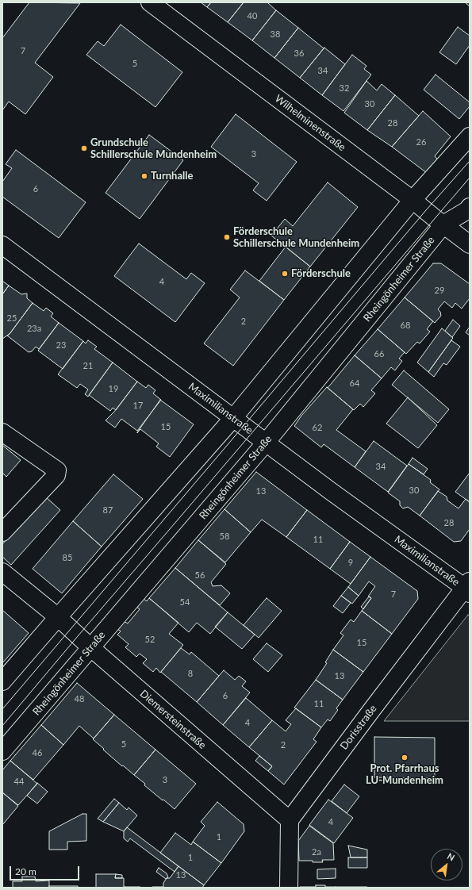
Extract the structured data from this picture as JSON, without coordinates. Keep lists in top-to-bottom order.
{
  "streets": {
    "street": [
      "Wilhelminenstraße",
      "Rheingönheimer Straße",
      "Maximilianstraße",
      "Diemersteinstraße",
      "Dorisstraße"
    ]
  },
  "crossings": [
    ["Wilhelminenstraße", "Rheingönheimer Straße"],
    ["Rheingönheimer Straße", "Maximilianstraße"],
    ["Rheingönheimer Straße", "Diemersteinstraße"],
    ["Maximilianstraße", "Dorisstraße"],
    ["Diemersteinstraße", "Dorisstraße"]
  ],
  "places": [
    "Grundschule Schillerschule Mundenheim",
    "Turnhalle",
    "Förderschule Schillerschule Mundenheim",
    "Förderschule",
    "Prot. Pfarrhaus LU-Mundenheim"
  ],
  "house_numbers": [
    "40",
    "38",
    "7",
    "36",
    "5",
    "34",
    "32",
    "30",
    "28",
    "26",
    "3",
    "6",
    "4",
    "29",
    "25",
    "2",
    "68",
    "23a",
    "23",
    "66",
    "21",
    "64",
    "19",
    "17",
    "15",
    "62",
    "34",
    "30",
    "13",
    "87",
    "28",
    "58",
    "11",
    "85",
    "9",
    "56",
    "7",
    "54",
    "52",
    "15",
    "8",
    "13",
    "6",
    "48",
    "11",
    "4",
    "5",
    "2",
    "46",
    "3",
    "44",
    "4",
    "1",
    "2a",
    "1",
    "13"
  ],
  "scale_bar": "20 m",
  "north": "top right"
}
